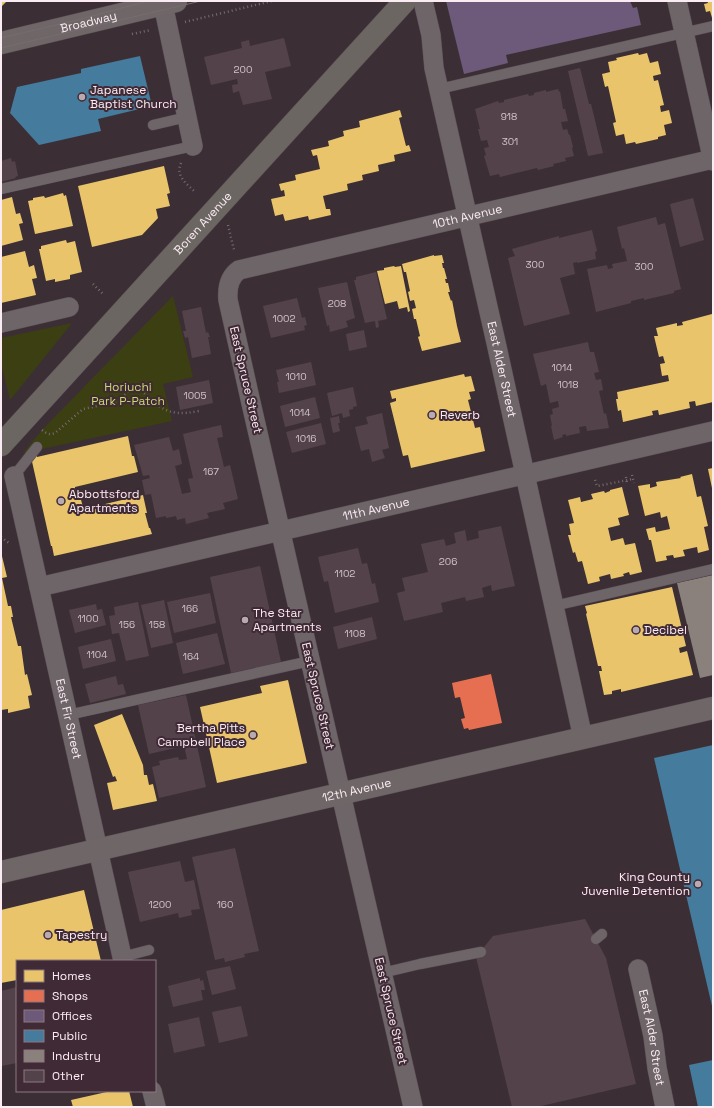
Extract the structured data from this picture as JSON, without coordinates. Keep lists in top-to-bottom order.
{
  "streets": {
    "main road": ["Broadway", "Boren Avenue", "12th Avenue"],
    "street": [
      "10th Avenue",
      "East Alder Street",
      "East Spruce Street",
      "11th Avenue",
      "East Fir Street"
    ]
  },
  "crossings": [
    ["10th Avenue", "East Alder Street"],
    ["10th Avenue", "East Spruce Street"],
    ["East Alder Street", "11th Avenue"],
    ["East Alder Street", "12th Avenue"],
    ["East Spruce Street", "11th Avenue"],
    ["East Spruce Street", "12th Avenue"],
    ["11th Avenue", "East Fir Street"],
    ["East Fir Street", "12th Avenue"]
  ],
  "parks": ["Horiuchi Park P-Patch"],
  "places": [
    "Japanese Baptist Church",
    "Reverb",
    "Abbottsford Apartments",
    "The Star Apartments",
    "Decibel",
    "Bertha Pitts Campbell Place",
    "King County Juvenile Detention",
    "Tapestry"
  ],
  "house_numbers": [
    "200",
    "918",
    "301",
    "300",
    "300",
    "208",
    "1002",
    "1014",
    "1010",
    "1018",
    "1005",
    "1014",
    "1016",
    "167",
    "206",
    "1102",
    "166",
    "1100",
    "156",
    "158",
    "1108",
    "1104",
    "164",
    "1200",
    "160"
  ],
  "legend": [
    "Homes",
    "Shops",
    "Offices",
    "Public",
    "Industry",
    "Other"
  ]
}
